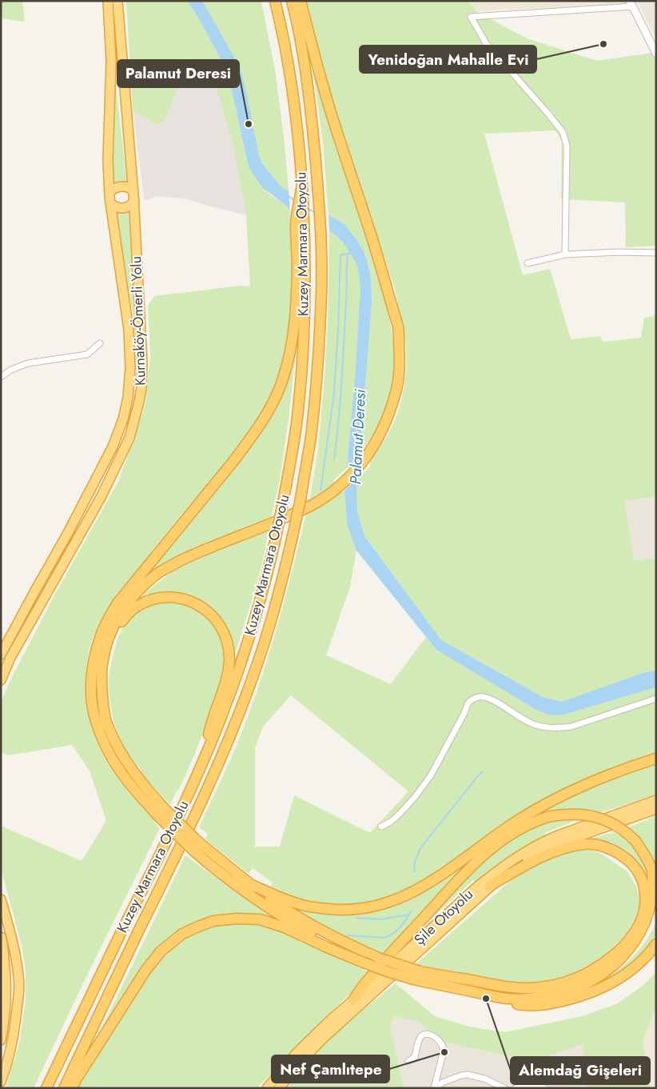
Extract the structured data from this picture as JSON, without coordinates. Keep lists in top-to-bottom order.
{
  "streets": {
    "highway": ["Kuzey Marmara Otoyolu", "Kurnaköy-Ömerli Yolu", "Şile Otoyolu"]
  },
  "water": ["Palamut Deresi"],
  "places": [
    "Yenidoğan Mahalle Evi",
    "Palamut Deresi",
    "Alemdağ Gişeleri",
    "Nef Çamlıtepe"
  ]
}
